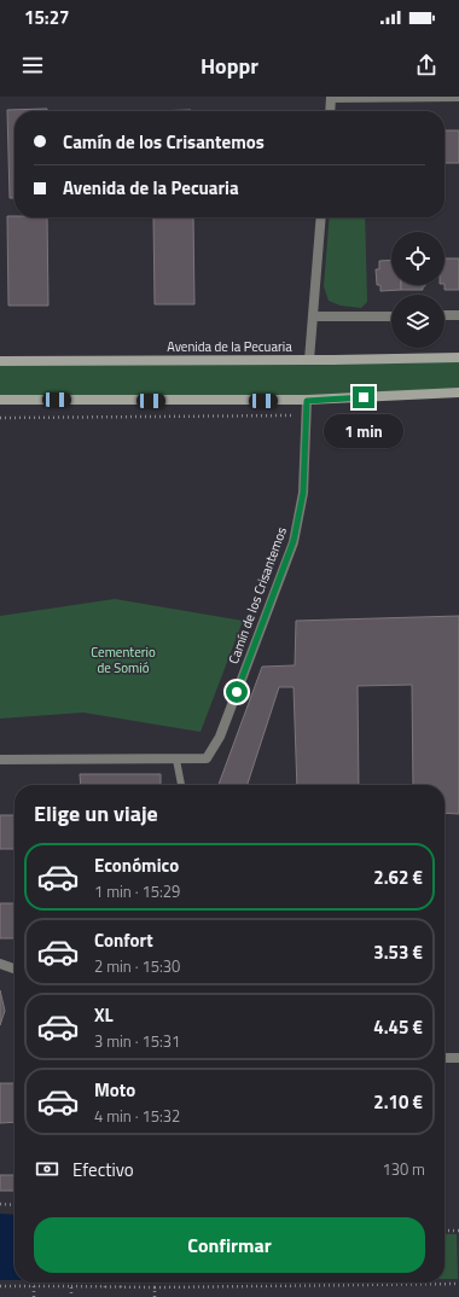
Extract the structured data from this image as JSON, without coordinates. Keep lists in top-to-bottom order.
{
  "streets": {
    "street": ["Avenida de la Pecuaria", "Camín de los Crisantemos"]
  },
  "parks": ["Cementerio de Somió"],
  "page": {
    "status": "15:27",
    "header": "Hoppr",
    "banner": ["Camín de los Crisantemos", "Avenida de la Pecuaria"],
    "bubble": "1 min",
    "heading": "Elige un viaje",
    "list": [
      {
        "name": "Económico",
        "note": "1 min · 15:29",
        "value": "2.62 €"
      },
      {
        "name": "Confort",
        "note": "2 min · 15:30",
        "value": "3.53 €"
      },
      {
        "name": "XL",
        "note": "3 min · 15:31",
        "value": "4.45 €"
      },
      {
        "name": "Moto",
        "note": "4 min · 15:32",
        "value": "2.10 €"
      }
    ],
    "pay": ["Efectivo", "130 m"],
    "buttons": "Confirmar"
  }
}
